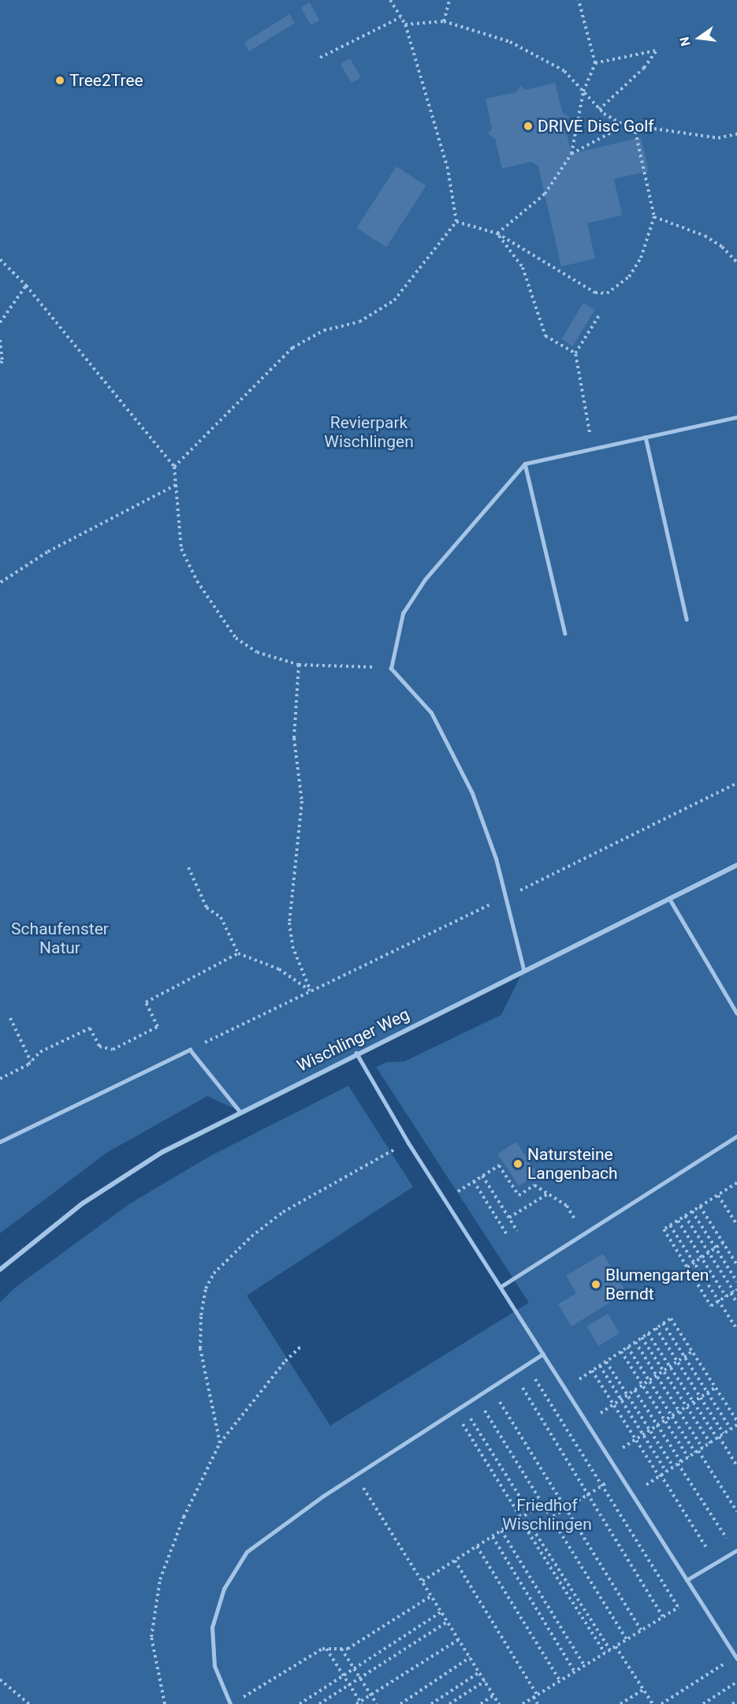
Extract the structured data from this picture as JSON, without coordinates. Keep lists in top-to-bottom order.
{
  "streets": {
    "street": ["Wischlinger Weg"]
  },
  "parks": ["Revierpark Wischlingen", "Schaufenster Natur", "Friedhof Wischlingen"],
  "places": [
    "Tree2Tree",
    "DRIVE Disc Golf",
    "Natursteine Langenbach",
    "Blumengarten Berndt"
  ],
  "north": "left"
}
